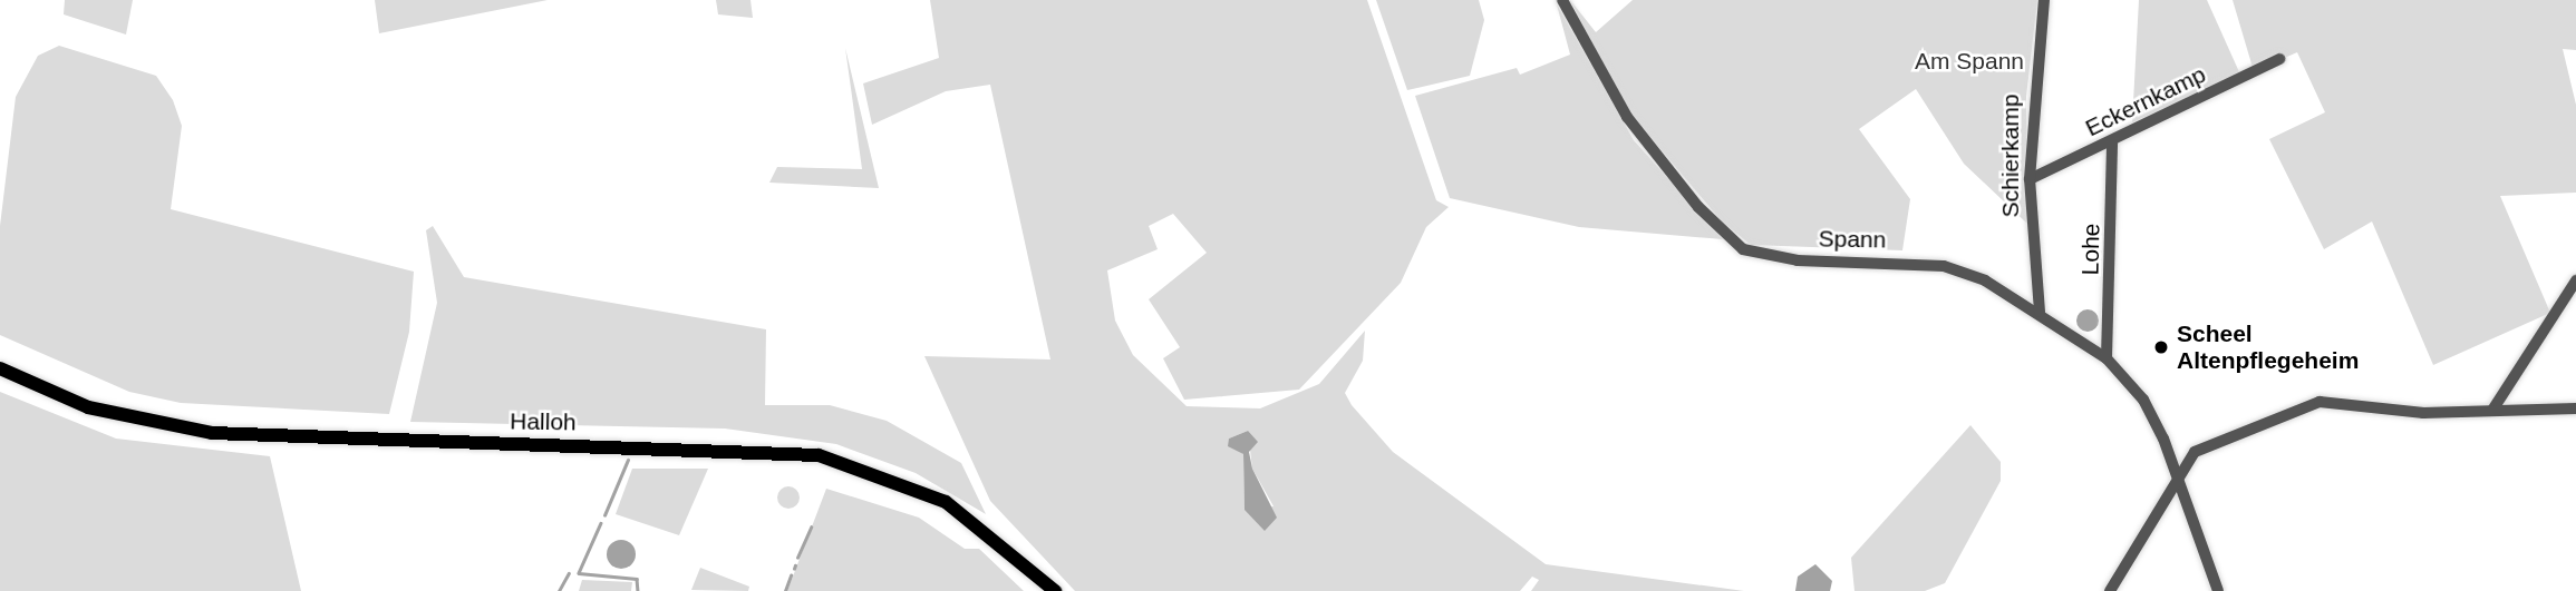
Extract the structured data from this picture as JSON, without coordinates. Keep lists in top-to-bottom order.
{
  "streets": {
    "main road": ["Halloh"],
    "street": [
      "Eckernkamp",
      "Schierkamp",
      "Spann",
      "Lohe"
    ]
  },
  "crossings": [
    ["Eckernkamp", "Schierkamp"],
    ["Eckernkamp", "Lohe"],
    ["Schierkamp", "Spann"],
    ["Spann", "Lohe"]
  ],
  "parks": ["Am Spann"],
  "places": ["Scheel Altenpflegeheim"]
}
